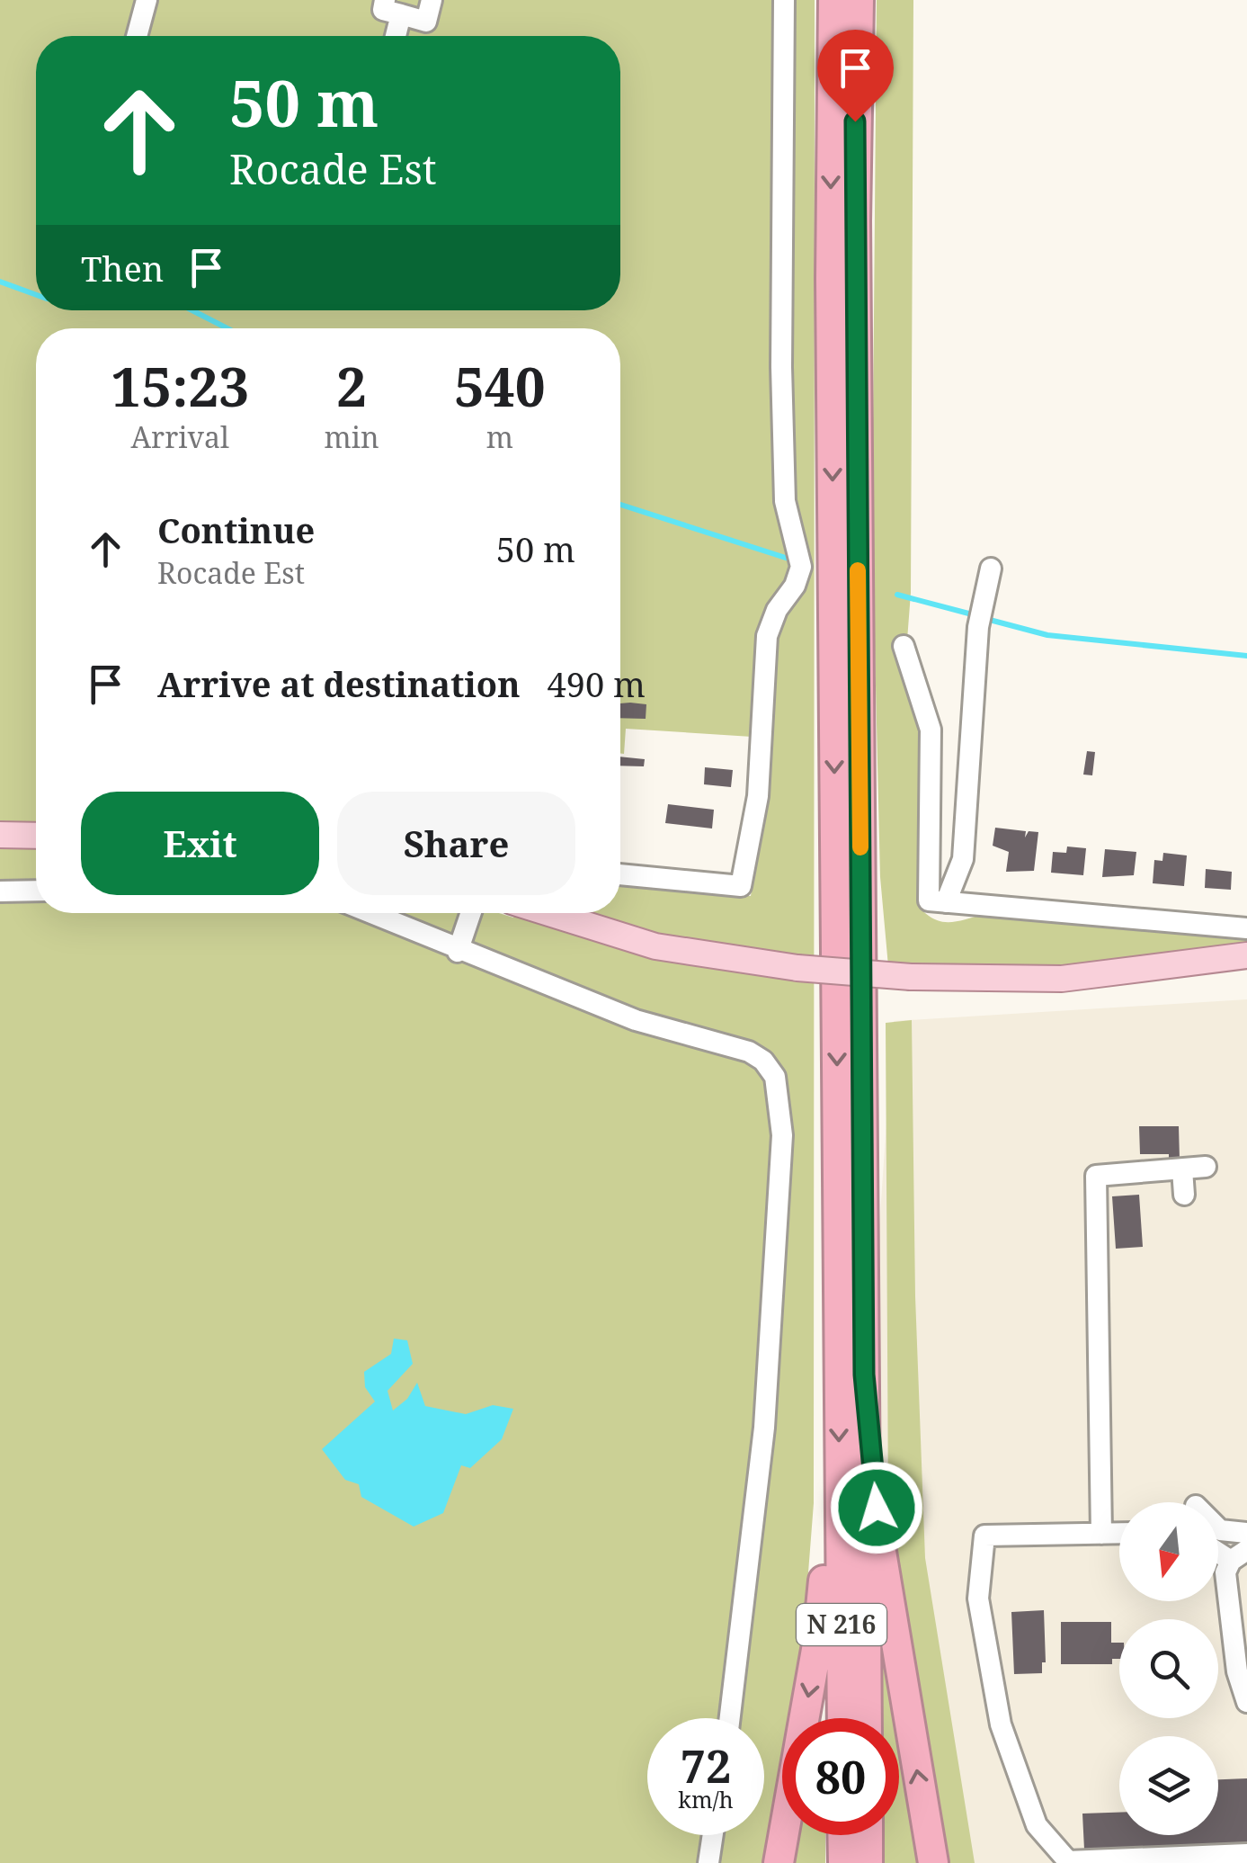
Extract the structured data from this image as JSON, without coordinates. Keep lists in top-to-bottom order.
{
  "streets": {
    "highway": ["N 216"]
  },
  "north": "bottom",
  "page": {
    "turn": ["50 m", "Rocade Est"],
    "then": "Then",
    "eta": [
      "15:23",
      "Arrival",
      "2",
      "min",
      "540",
      "m"
    ],
    "list": [
      {
        "name": "Continue",
        "note": "Rocade Est",
        "value": "50 m"
      },
      {
        "name": "Arrive at destination",
        "value": "490 m"
      }
    ],
    "buttons": ["Exit", "Share"],
    "speed": "72 km/h",
    "limit": "80"
  }
}
